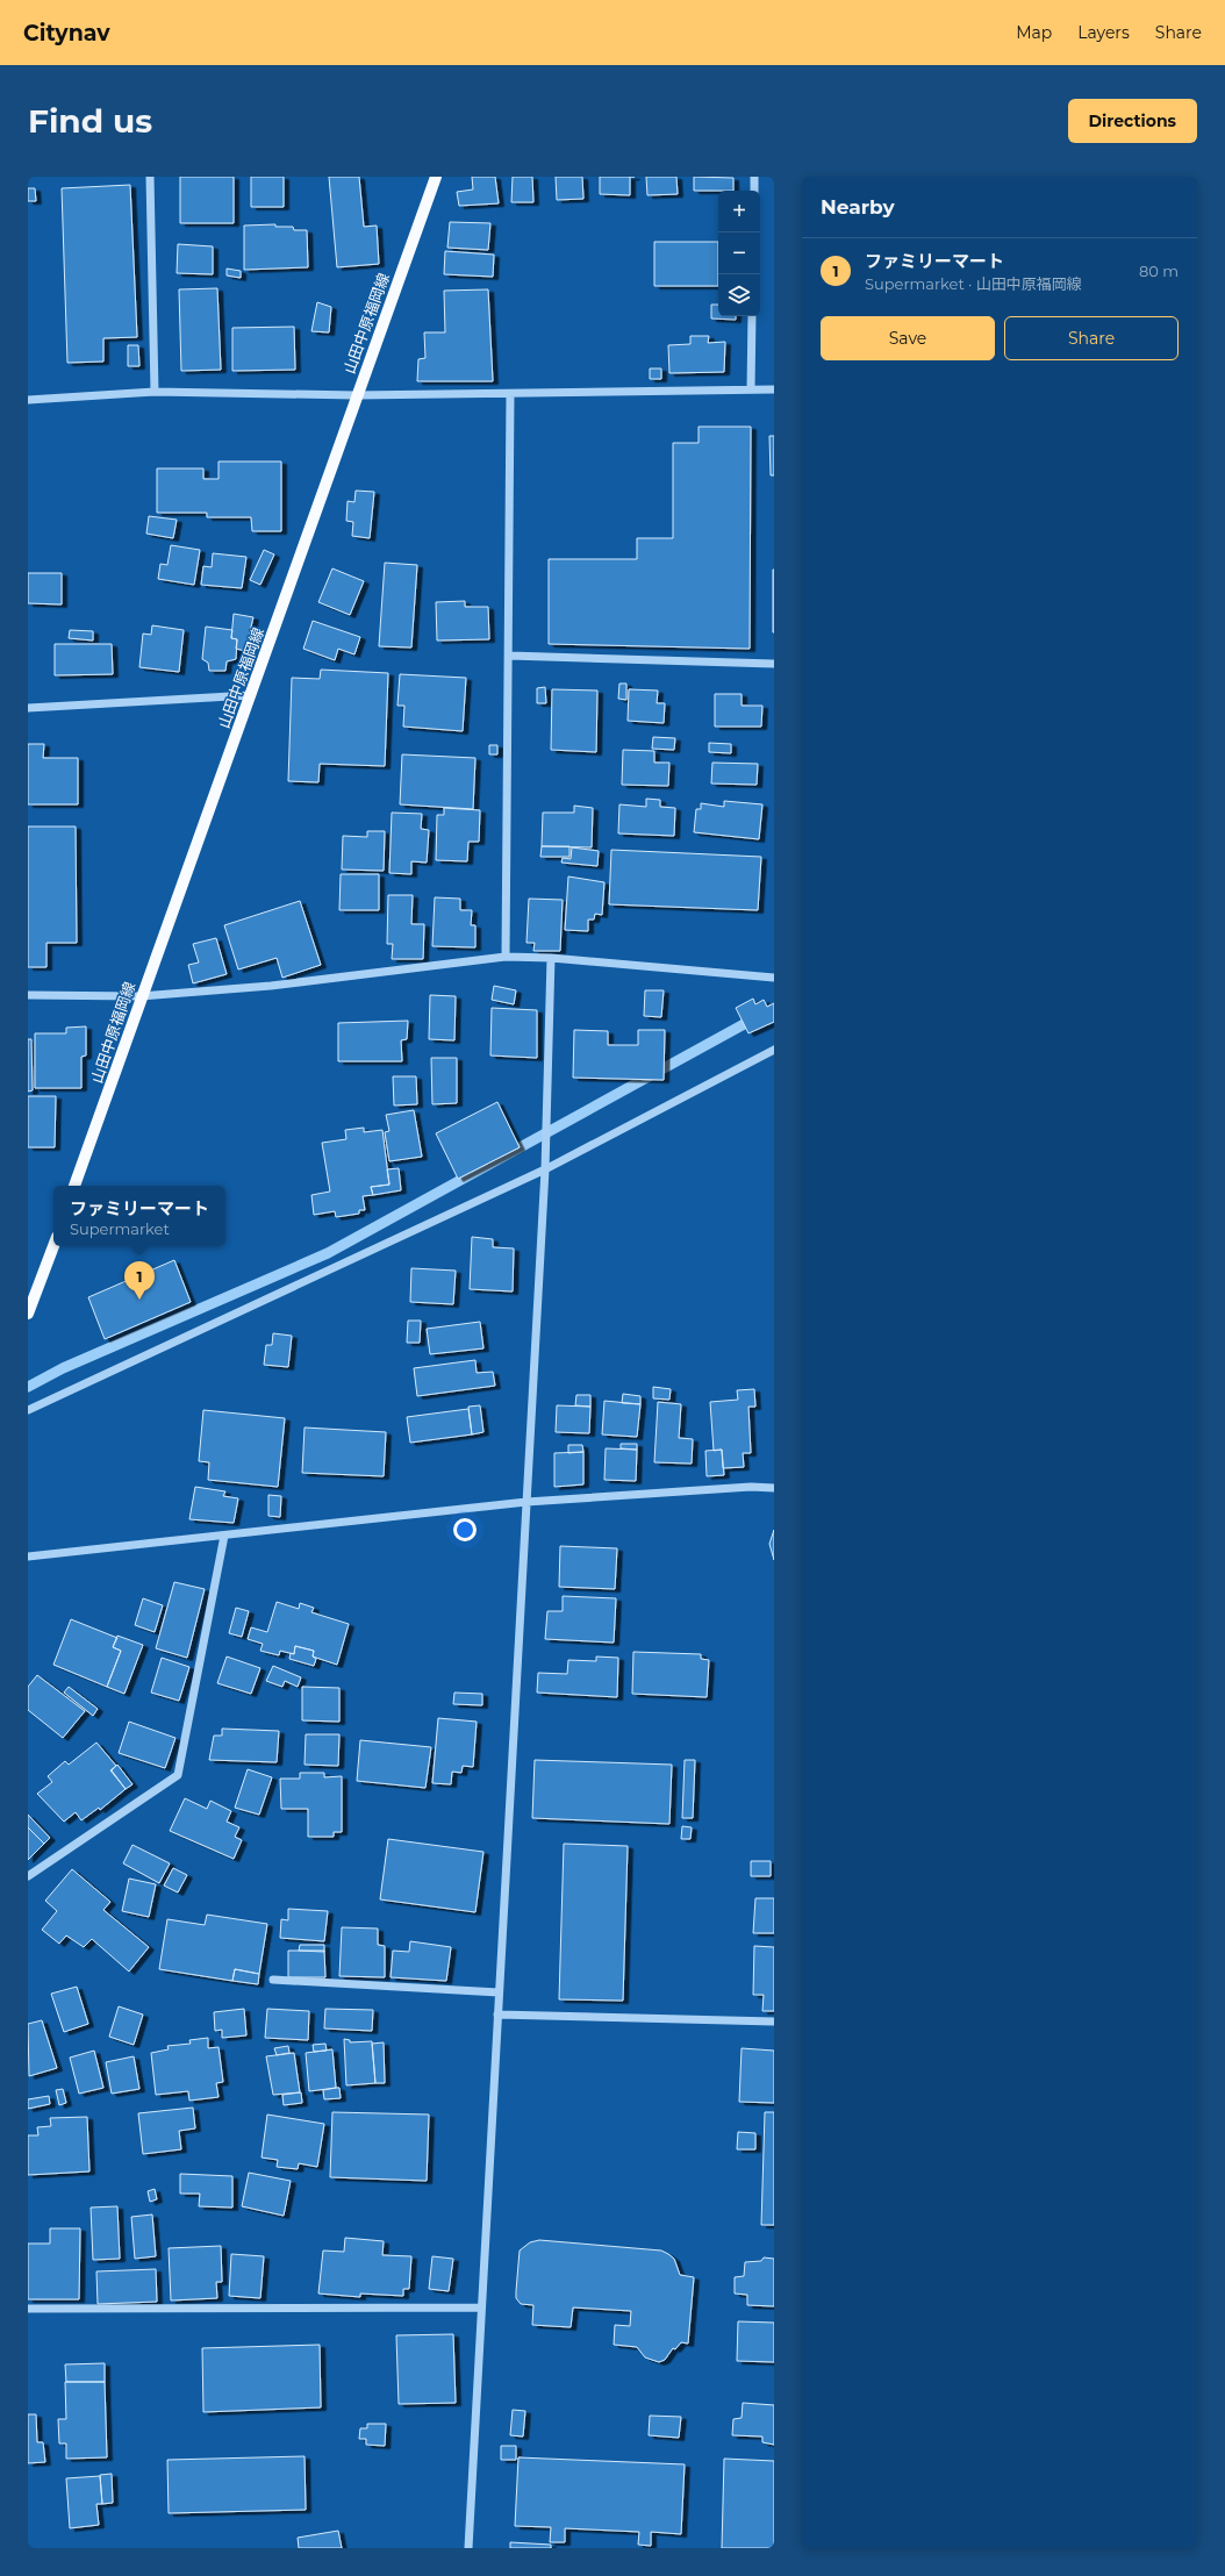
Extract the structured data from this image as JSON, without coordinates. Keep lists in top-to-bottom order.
{
  "streets": {
    "main road": ["山田中原福岡線"]
  },
  "page": {
    "header": "Citynav",
    "nav": ["Map", "Layers", "Share"],
    "buttons": [
      "Directions",
      ["Save", "Share"]
    ],
    "title": "Find us",
    "heading": "Nearby",
    "map_buttons": ["+", "−"],
    "list": [
      {
        "mark": "1",
        "name": "ファミリーマート",
        "note": "Supermarket · 山田中原福岡線",
        "value": "80 m"
      }
    ],
    "popup": ["ファミリーマート", "Supermarket"],
    "pins": "1"
  }
}
